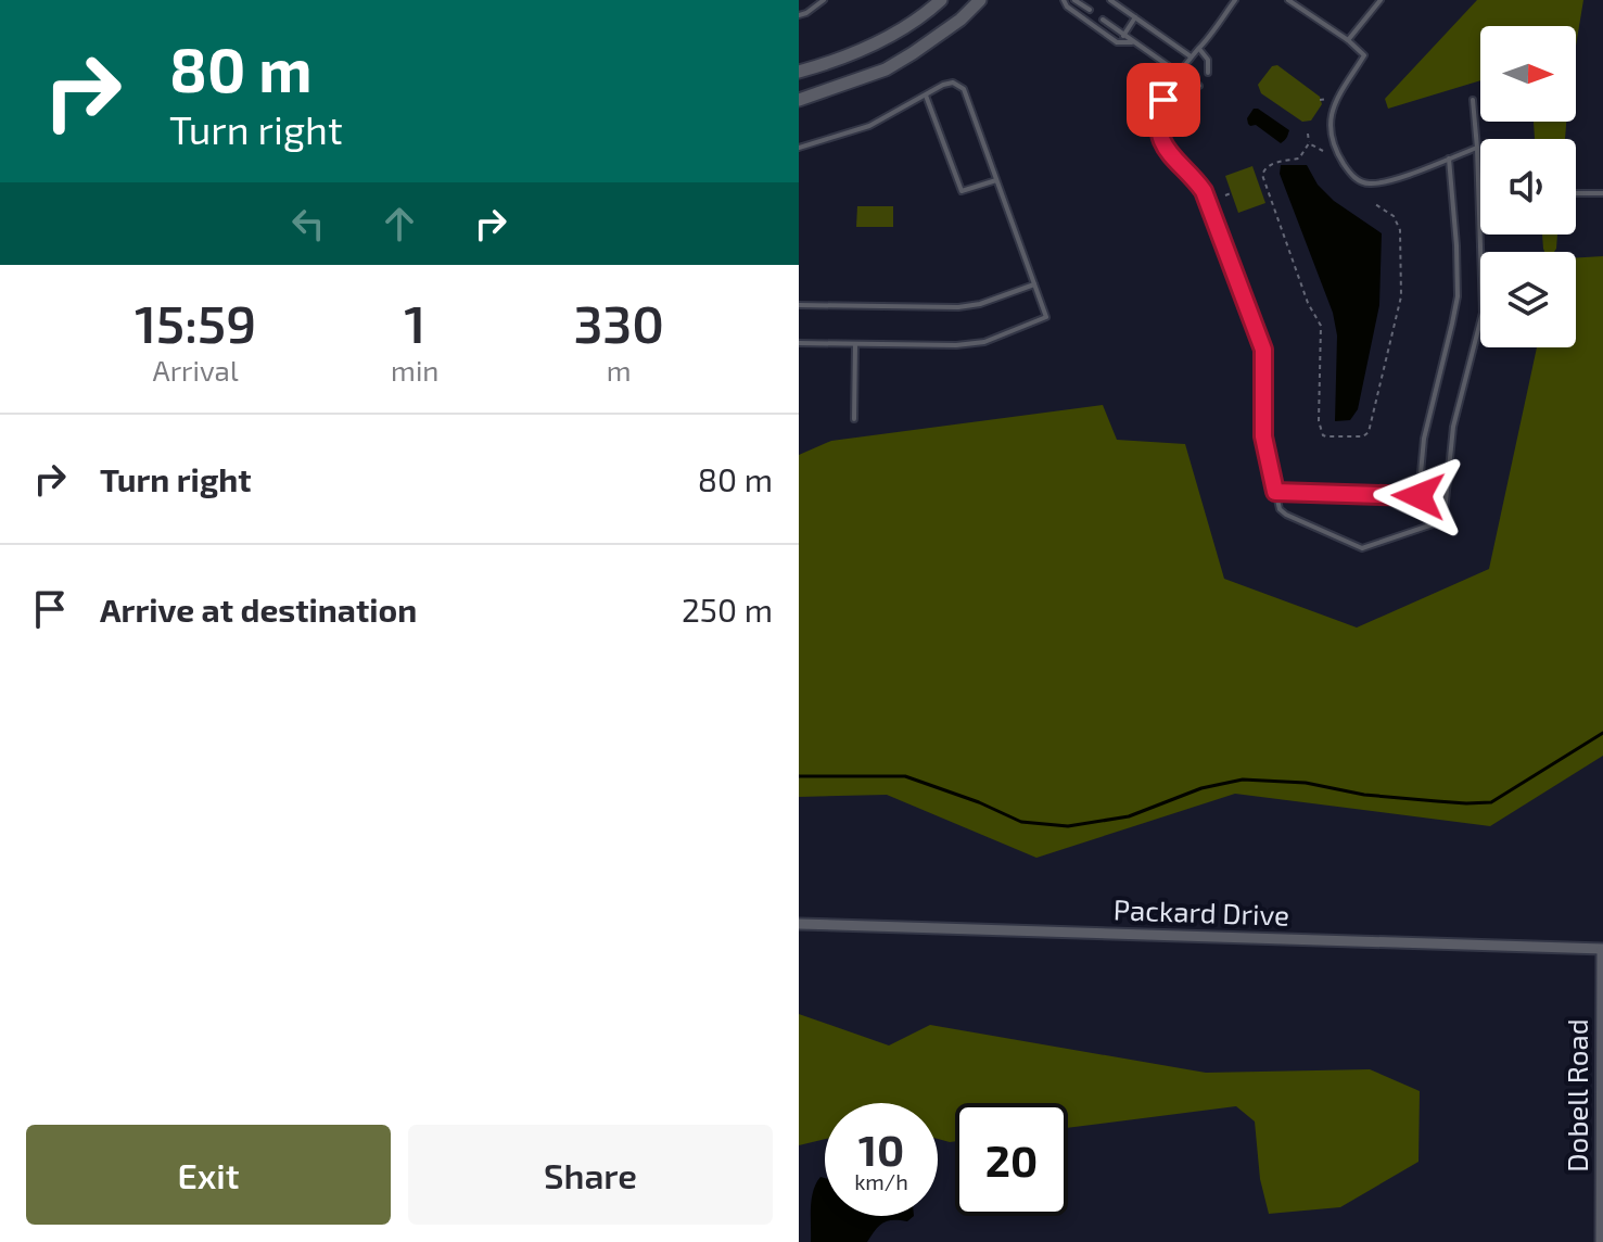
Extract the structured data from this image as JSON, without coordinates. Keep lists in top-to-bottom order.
{
  "streets": {
    "street": ["Packard Drive", "Dobell Road"]
  },
  "crossings": [
    ["Packard Drive", "Dobell Road"]
  ],
  "north": "right",
  "page": {
    "turn": ["80 m", "Turn right"],
    "eta": [
      "15:59",
      "Arrival",
      "1",
      "min",
      "330",
      "m"
    ],
    "list": [
      {
        "name": "Turn right",
        "value": "80 m"
      },
      {
        "name": "Arrive at destination",
        "value": "250 m"
      }
    ],
    "speed": "10 km/h",
    "limit": "20",
    "buttons": ["Exit", "Share"]
  }
}
